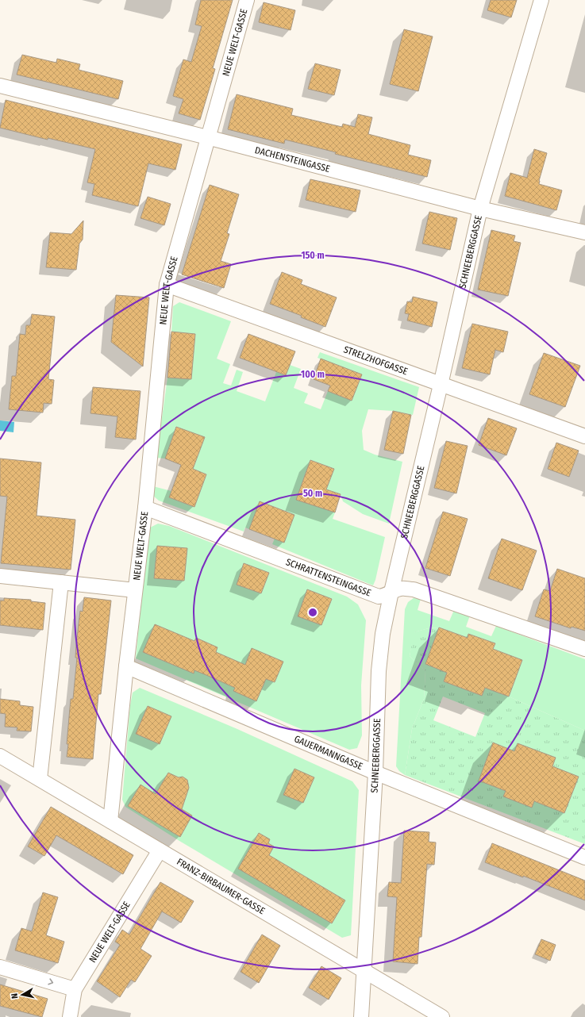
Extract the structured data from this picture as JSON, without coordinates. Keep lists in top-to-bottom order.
{
  "streets": {
    "street": [
      "NEUE WELT-GASSE",
      "DACHENSTEINGASSE",
      "SCHNEEBERGGASSE",
      "STRELZHOFGASSE",
      "SCHRATTENSTEINGASSE",
      "GAUERMANNGASSE",
      "FRANZ-BIRBAUMER-GASSE"
    ]
  },
  "crossings": [
    ["NEUE WELT-GASSE", "DACHENSTEINGASSE"],
    ["NEUE WELT-GASSE", "STRELZHOFGASSE"],
    ["NEUE WELT-GASSE", "SCHRATTENSTEINGASSE"],
    ["NEUE WELT-GASSE", "GAUERMANNGASSE"],
    ["NEUE WELT-GASSE", "FRANZ-BIRBAUMER-GASSE"],
    ["DACHENSTEINGASSE", "SCHNEEBERGGASSE"],
    ["SCHNEEBERGGASSE", "STRELZHOFGASSE"],
    ["SCHNEEBERGGASSE", "SCHRATTENSTEINGASSE"],
    ["SCHNEEBERGGASSE", "GAUERMANNGASSE"],
    ["SCHNEEBERGGASSE", "FRANZ-BIRBAUMER-GASSE"]
  ],
  "north": "left",
  "rings": ["150 m", "100 m", "50 m"]
}
